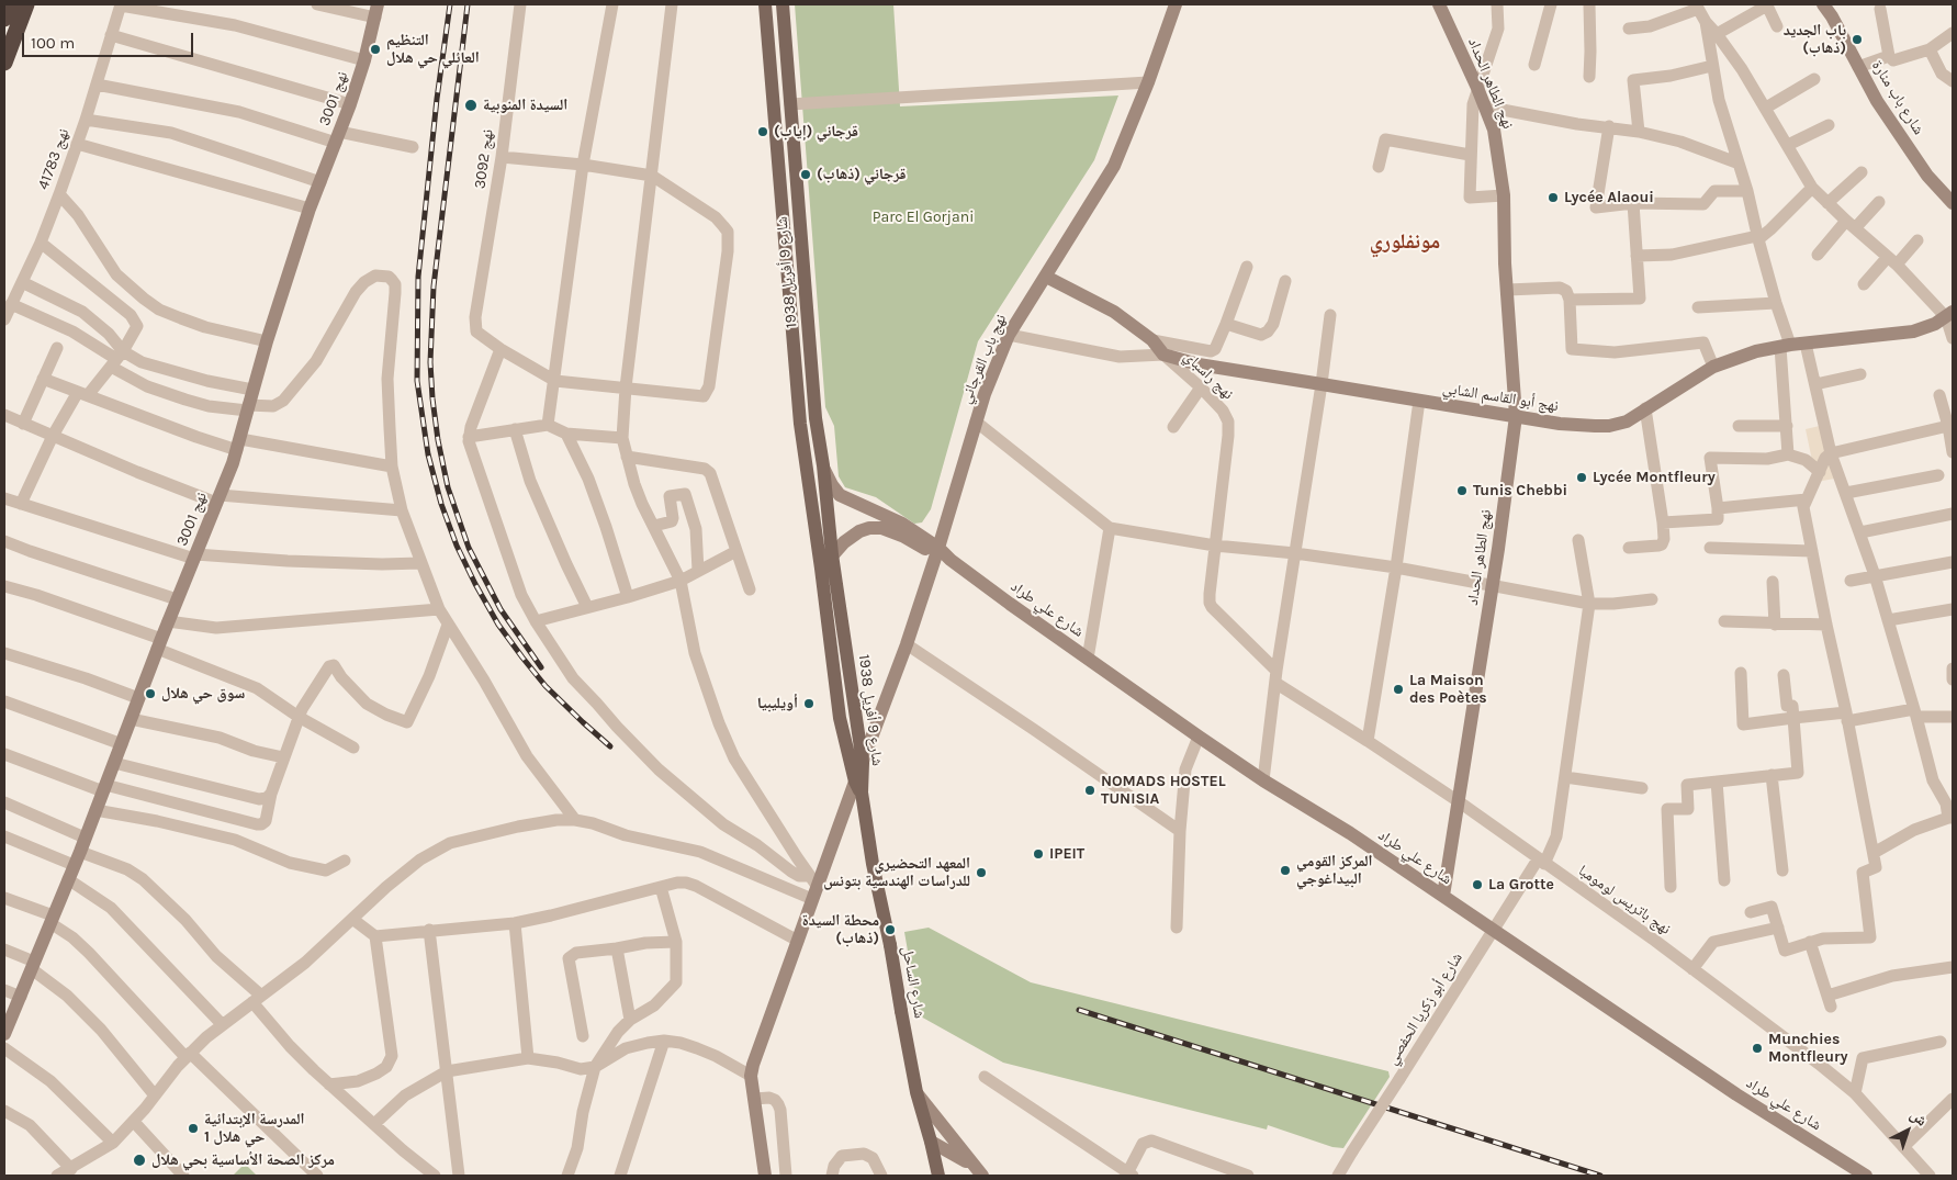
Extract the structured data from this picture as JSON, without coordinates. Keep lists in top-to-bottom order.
{
  "streets": {
    "main road": ["شارع 9 أفريل 1938", "شارع الساحل"],
    "street": [
      "نهج الطاهر الحداد",
      "شارع باب منارة",
      "نهج 3001",
      "نهج 41783",
      "نهج 3092",
      "نهج باب القرجاني",
      "نهج راسباي",
      "نهج أبو القاسم الشابي",
      "شارع علي طراد",
      "نهج باتريس لومومبا",
      "شارع أبو زكريا الحفصي"
    ]
  },
  "crossings": [
    ["نهج الطاهر الحداد", "نهج أبو القاسم الشابي"],
    ["نهج الطاهر الحداد", "شارع علي طراد"],
    ["نهج الطاهر الحداد", "نهج باتريس لومومبا"],
    ["شارع 9 أفريل 1938", "نهج باب القرجاني"],
    ["شارع 9 أفريل 1938", "شارع علي طراد"],
    ["شارع 9 أفريل 1938", "شارع الساحل"],
    ["نهج باب القرجاني", "نهج راسباي"],
    ["نهج باب القرجاني", "شارع علي طراد"],
    ["نهج راسباي", "نهج أبو القاسم الشابي"],
    ["نهج راسباي", "نهج باتريس لومومبا"],
    ["شارع علي طراد", "شارع أبو زكريا الحفصي"],
    ["نهج باتريس لومومبا", "شارع أبو زكريا الحفصي"]
  ],
  "districts": ["مونفلوري"],
  "parks": ["Parc El Gorjani"],
  "places": [
    "باب الجديد (ذهاب)",
    "التنظيم العائلي حي هلال",
    "السيدة المنوبية",
    "قرجاني (إياب)",
    "قرجاني (ذهاب)",
    "Lycée Alaoui",
    "Lycée Montfleury",
    "Tunis Chebbi",
    "La Maison des Poètes",
    "سوق حي هلال",
    "أويليبيا",
    "NOMADS HOSTEL TUNISIA",
    "IPEIT",
    "المركز القومي البيداغوجي",
    "المعهد التحضيري للدراسات الهندسية بتونس",
    "La Grotte",
    "محطة السيدة (ذهاب)",
    "Munchies Montfleury",
    "المدرسة الإبتدائية حي هلال 1",
    "مركز الصحة الأساسية بحي هلال"
  ],
  "scale_bar": "100 m",
  "north": "top right"
}
